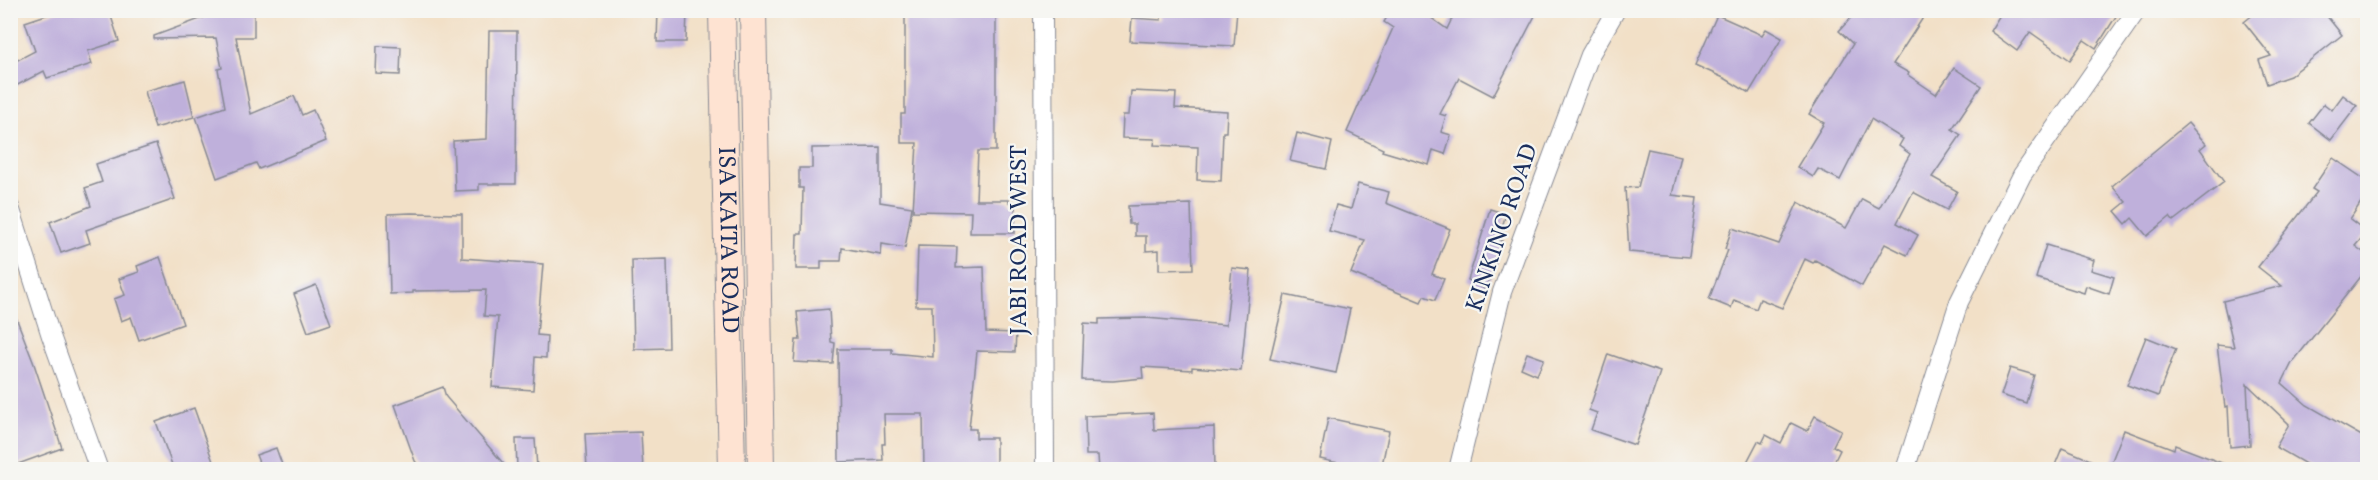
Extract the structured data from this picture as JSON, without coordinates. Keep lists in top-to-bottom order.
{
  "streets": {
    "main road": ["ISA KAITA ROAD"],
    "street": ["KINKINO ROAD", "JABI ROAD WEST"]
  }
}
